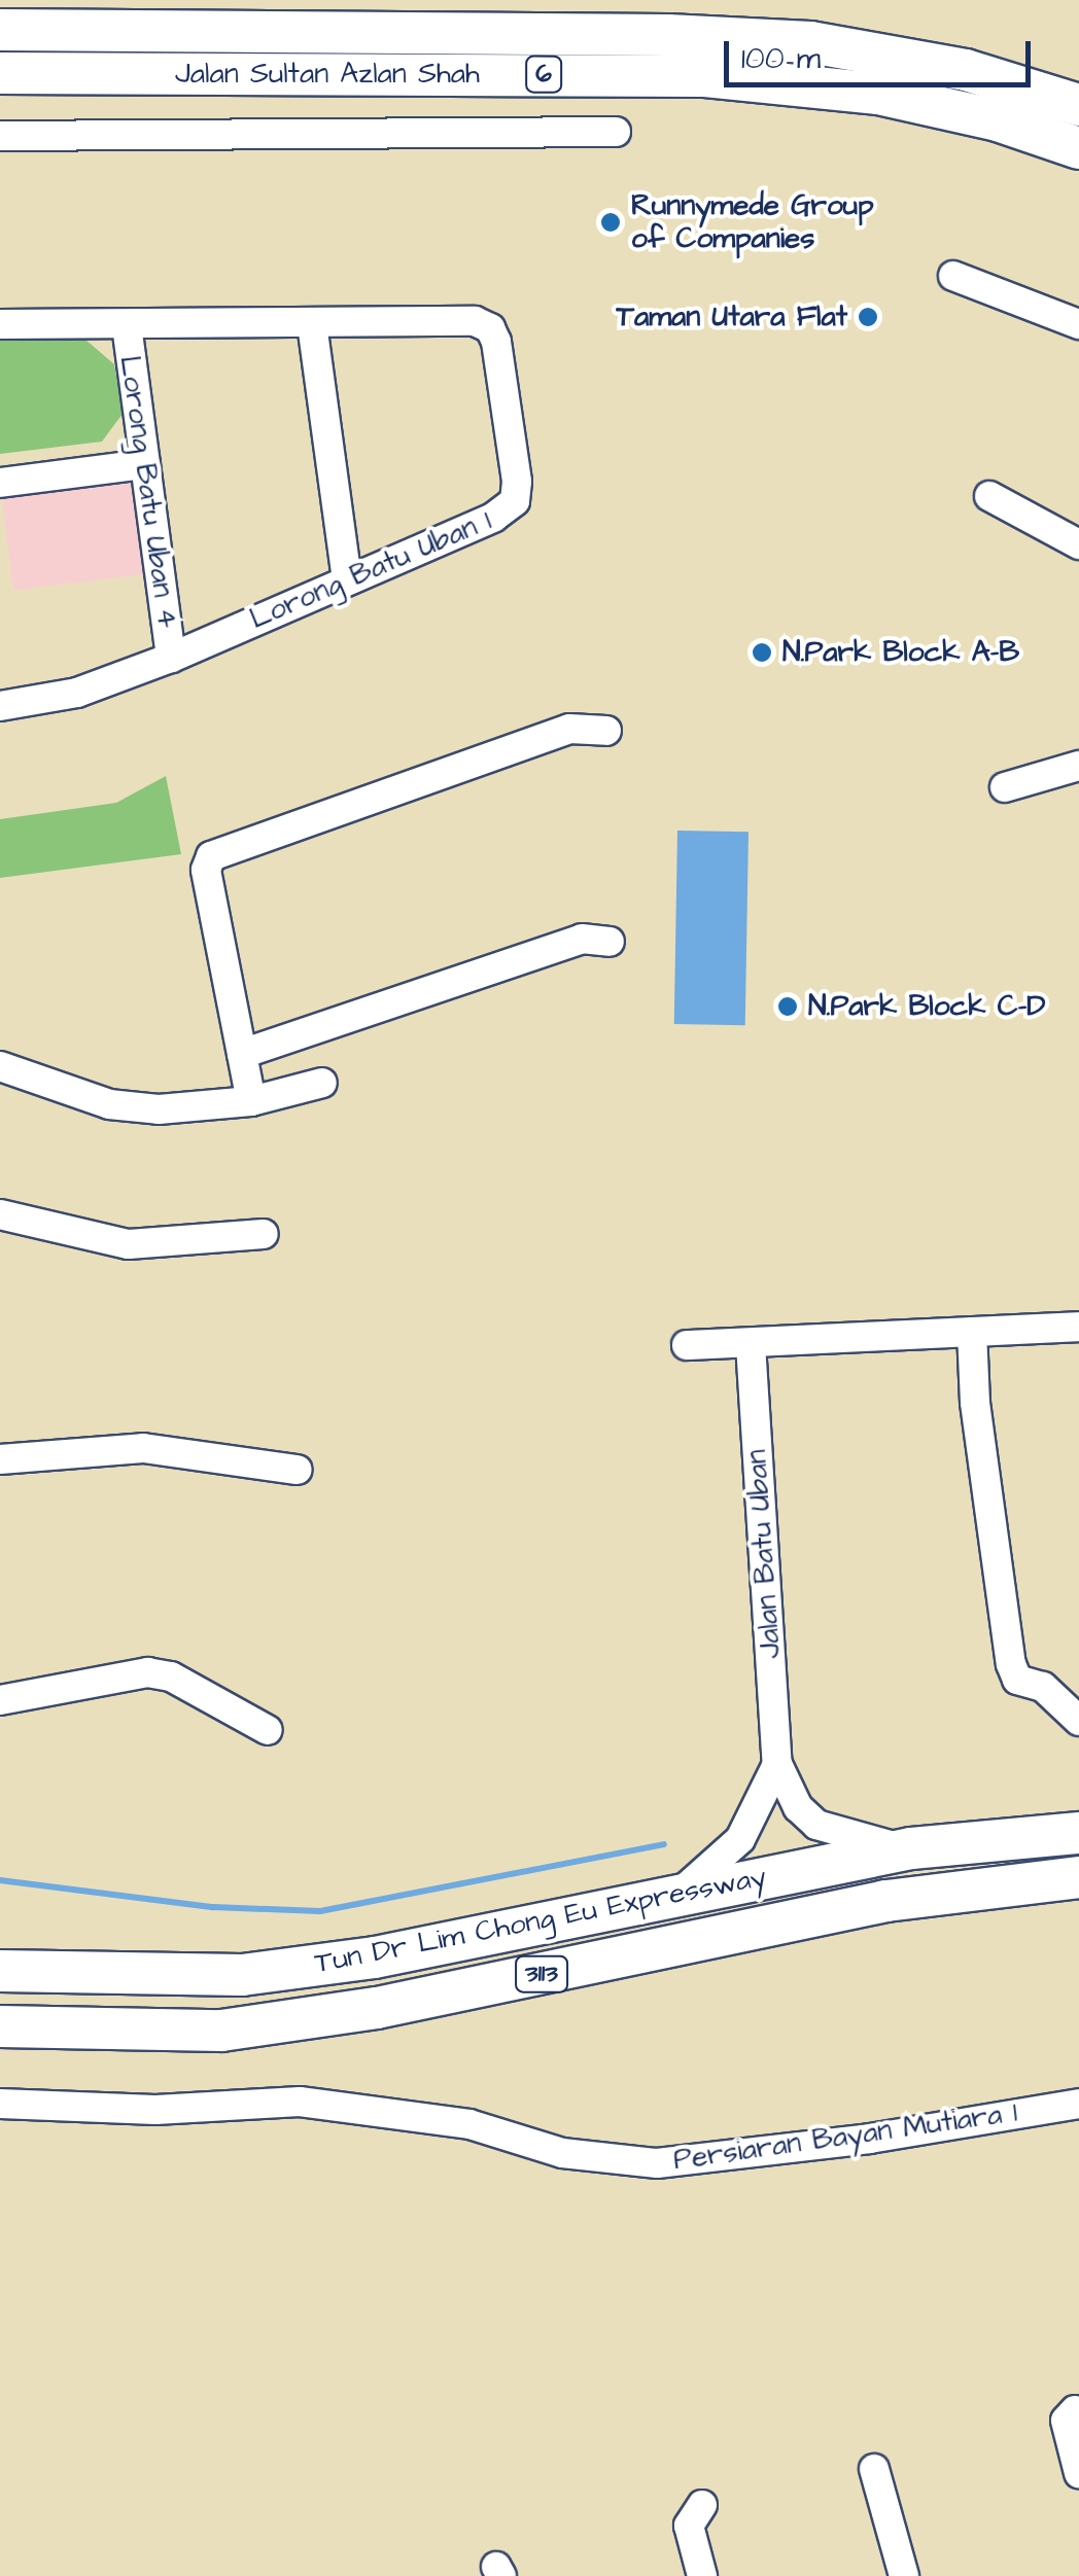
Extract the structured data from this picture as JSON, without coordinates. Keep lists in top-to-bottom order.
{
  "streets": {
    "highway": [
      "Jalan Sultan Azlan Shah",
      "6",
      "Tun Dr Lim Chong Eu Expressway",
      "3113"
    ],
    "street": [
      "Lorong Batu Uban 4",
      "Lorong Batu Uban 1",
      "Jalan Batu Uban",
      "Persiaran Bayan Mutiara 1"
    ]
  },
  "crossings": [
    ["Lorong Batu Uban 4", "Lorong Batu Uban 1"],
    ["Jalan Batu Uban", "Tun Dr Lim Chong Eu Expressway"]
  ],
  "places": [
    "Runnymede Group of Companies",
    "Taman Utara Flat",
    "N.Park Block A-B",
    "N.Park Block C-D"
  ],
  "scale_bar": "100 m"
}
